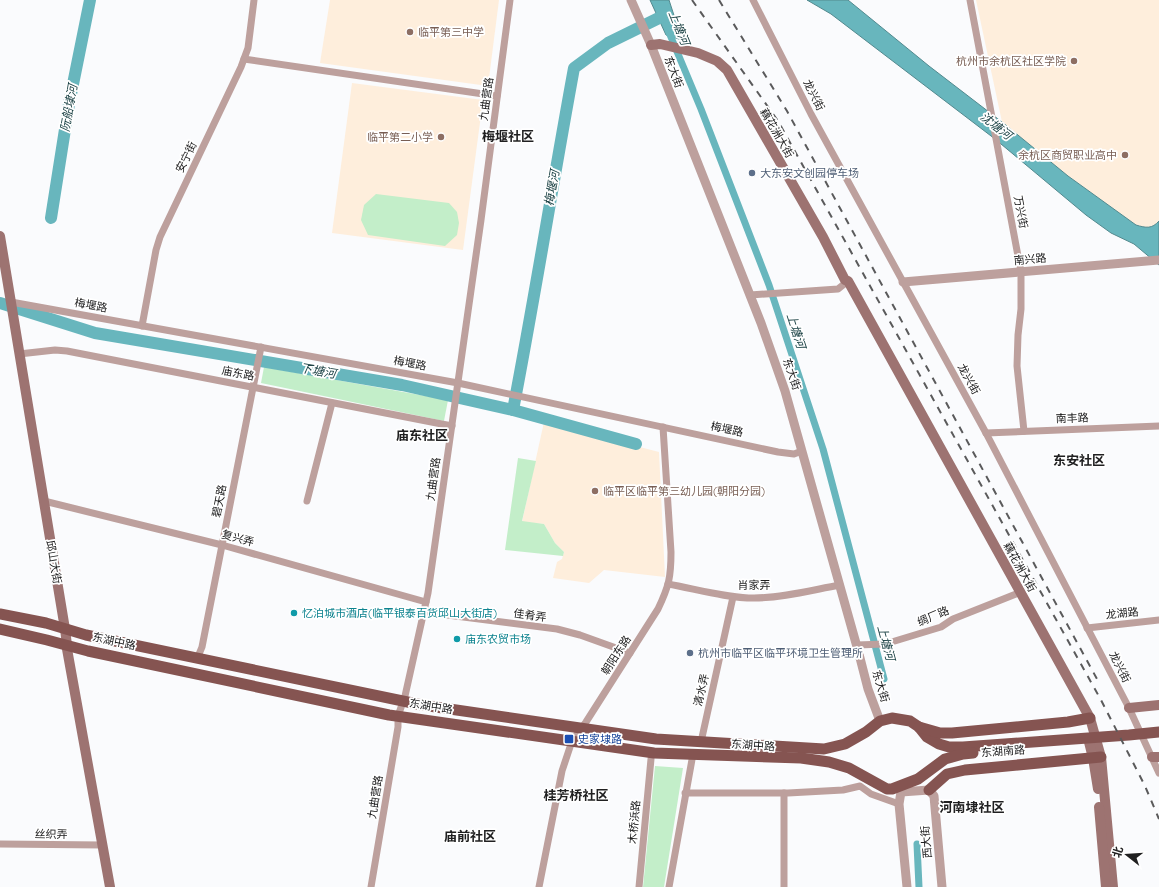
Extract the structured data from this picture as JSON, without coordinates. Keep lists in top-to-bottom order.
{
  "streets": {
    "main road": [
      "藕花洲大街",
      "邱山大街",
      "东湖中路",
      "东湖南路"
    ],
    "street": [
      "东大街",
      "龙兴街",
      "九曲营路",
      "安宁街",
      "万兴街",
      "南兴路",
      "梅堰路",
      "庙东路",
      "南丰路",
      "碧天路",
      "复兴弄",
      "肖家弄",
      "龙湖路",
      "佳肴弄",
      "绸厂路",
      "朝阳东路",
      "清水弄",
      "木桥浜路",
      "丝织弄",
      "西大街"
    ]
  },
  "crossings": [
    ["东大街", "藕花洲大街"],
    ["东大街", "梅堰路"],
    ["东大街", "肖家弄"],
    ["东大街", "绸厂路"],
    ["东大街", "东湖中路"],
    ["龙兴街", "南兴路"],
    ["龙兴街", "南丰路"],
    ["龙兴街", "龙湖路"],
    ["九曲营路", "梅堰路"],
    ["九曲营路", "庙东路"],
    ["九曲营路", "复兴弄"],
    ["九曲营路", "佳肴弄"],
    ["九曲营路", "东湖中路"],
    ["藕花洲大街", "绸厂路"],
    ["安宁街", "梅堰路"],
    ["万兴街", "南兴路"],
    ["万兴街", "南丰路"],
    ["梅堰路", "碧天路"],
    ["梅堰路", "邱山大街"],
    ["梅堰路", "朝阳东路"],
    ["庙东路", "碧天路"],
    ["庙东路", "邱山大街"],
    ["碧天路", "复兴弄"],
    ["碧天路", "东湖中路"],
    ["复兴弄", "邱山大街"],
    ["邱山大街", "东湖中路"],
    ["邱山大街", "丝织弄"],
    ["肖家弄", "朝阳东路"],
    ["肖家弄", "清水弄"],
    ["佳肴弄", "朝阳东路"],
    ["东湖中路", "朝阳东路"],
    ["东湖中路", "清水弄"],
    ["东湖中路", "东湖南路"],
    ["东湖南路", "西大街"]
  ],
  "districts": [
    "梅堰社区",
    "庙东社区",
    "东安社区",
    "桂芳桥社区",
    "河南埭社区",
    "庙前社区"
  ],
  "water": [
    "上塘河",
    "阮船埭河",
    "沈塘河",
    "梅堰河",
    "下塘河"
  ],
  "places": {
    "other": [
      "临平第三中学",
      "杭州市余杭区社区学院",
      "临平第二小学",
      "余杭区商贸职业高中",
      "大东安文创园停车场",
      "临平区临平第三幼儿园(朝阳分园)",
      "忆泊城市酒店(临平银泰百货邱山大街店)",
      "庙东农贸市场",
      "杭州市临平区临平环境卫生管理所"
    ],
    "transit": ["史家埭路"]
  },
  "north": "left"
}
